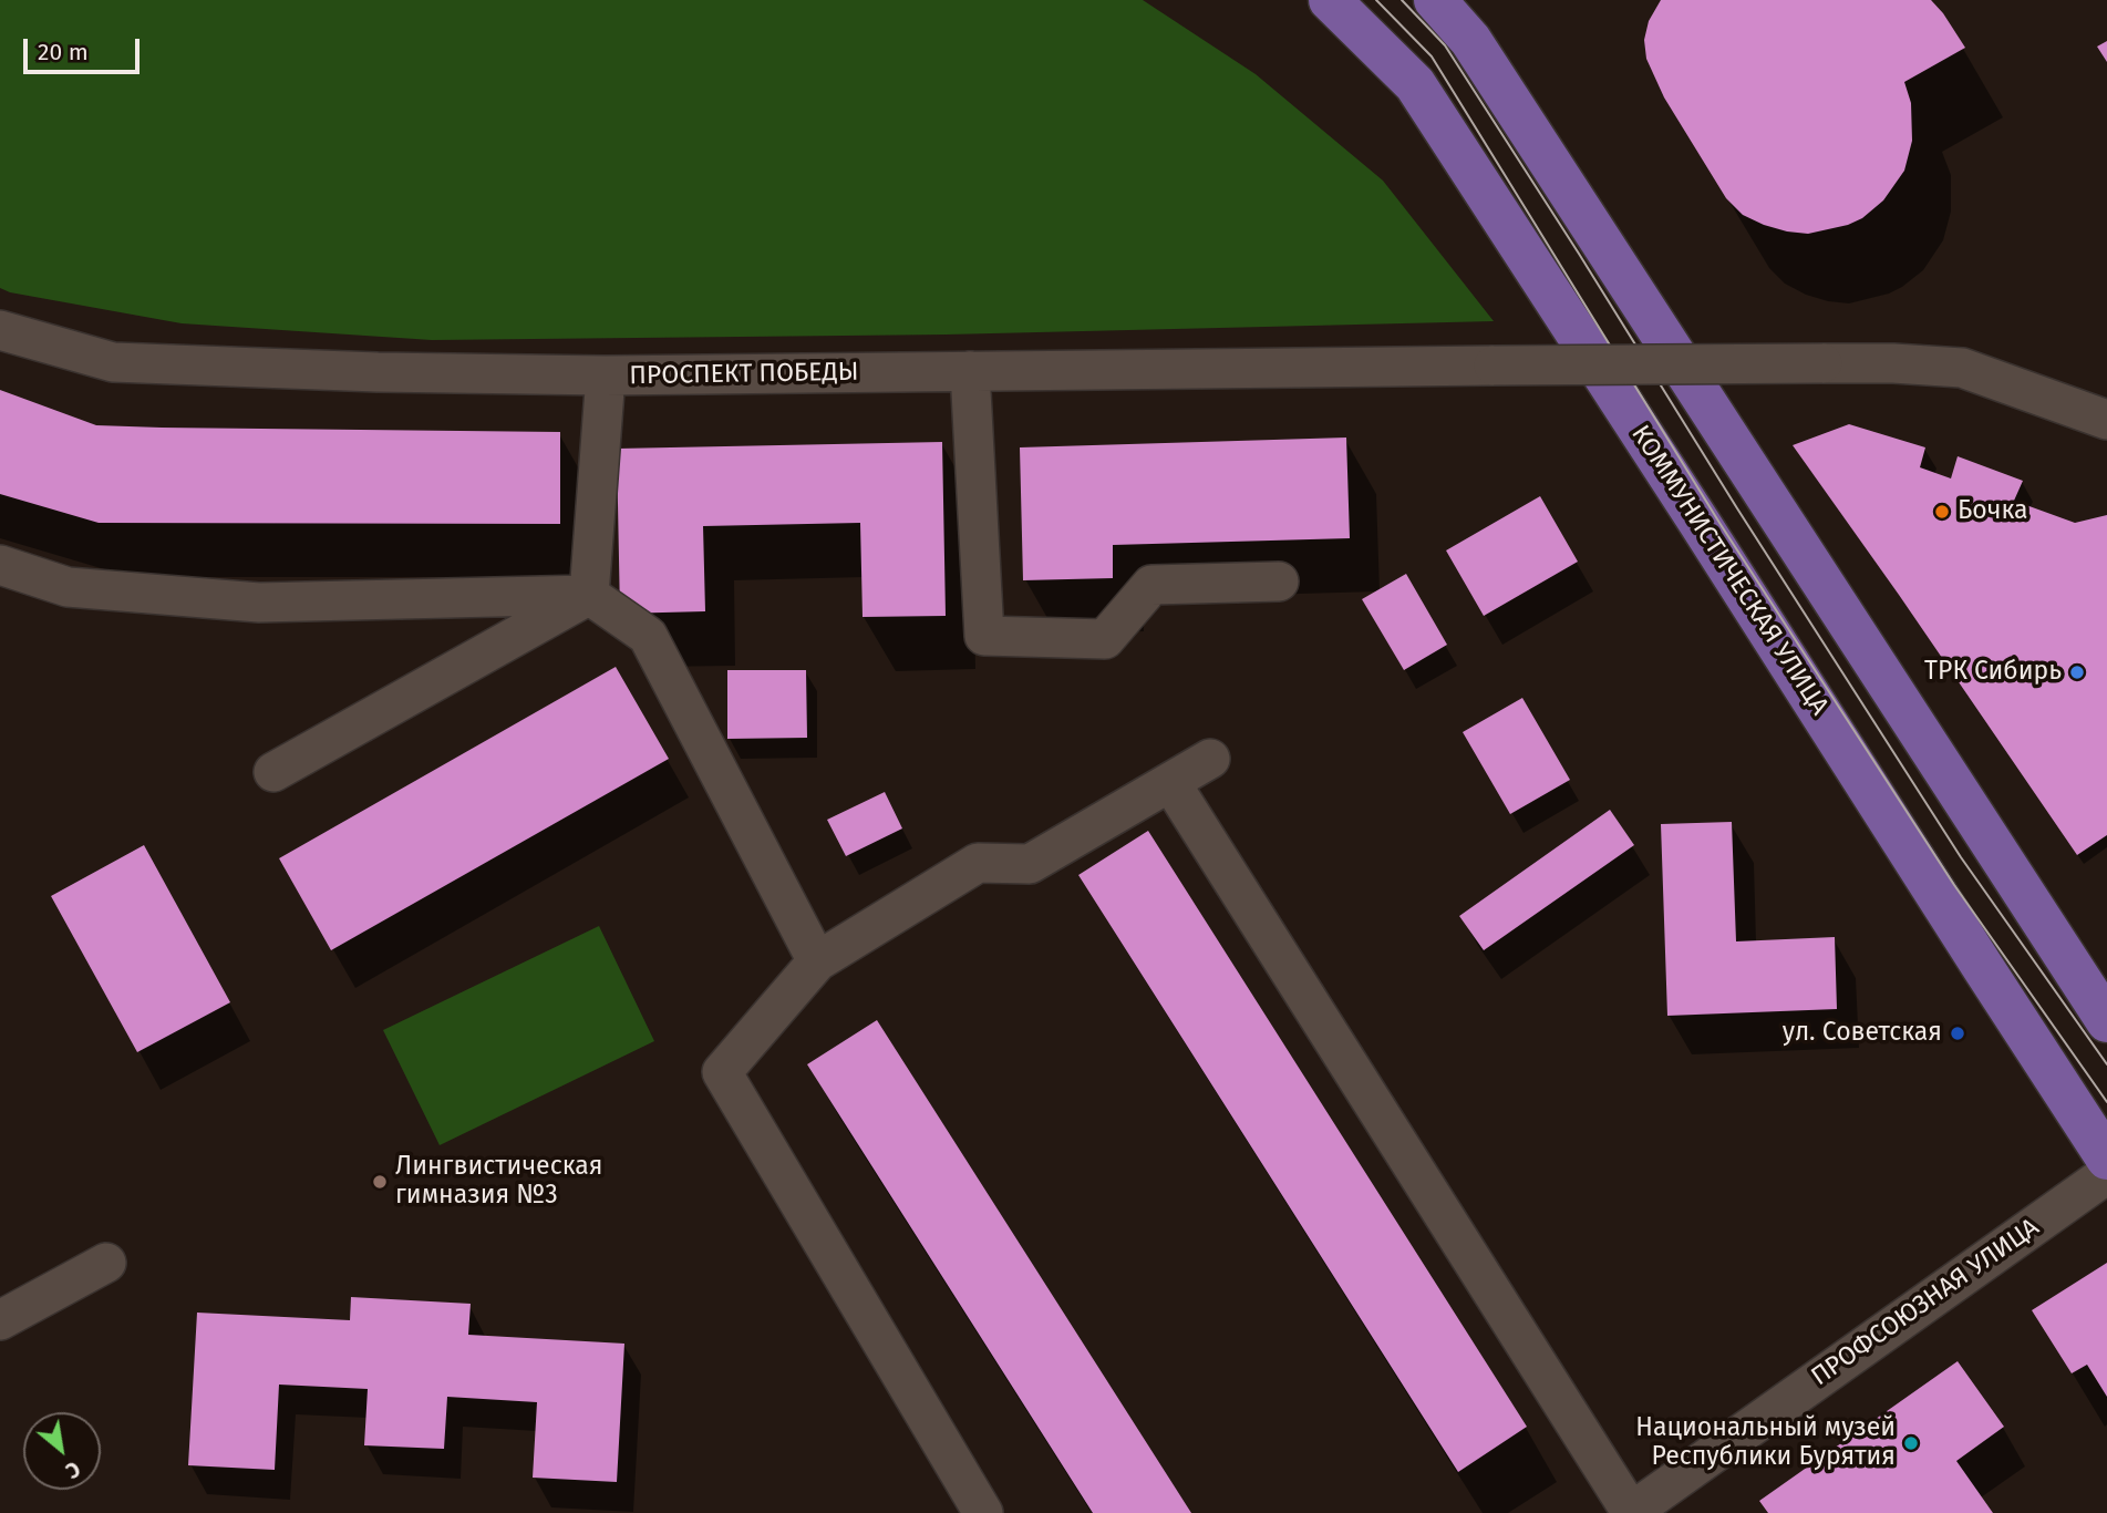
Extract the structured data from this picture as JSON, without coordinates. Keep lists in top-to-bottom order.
{
  "streets": {
    "main road": ["КОММУНИСТИЧЕСКАЯ УЛИЦА"],
    "street": ["ПРОСПЕКТ ПОБЕДЫ", "ПРОФСОЮЗНАЯ УЛИЦА"]
  },
  "places": [
    "Бочка",
    "ТРК Сибирь",
    "ул. Советская",
    "Лингвистическая гимназия №3",
    "Национальный музей Республики Бурятия"
  ],
  "scale_bar": "20 m",
  "north": "bottom right"
}
